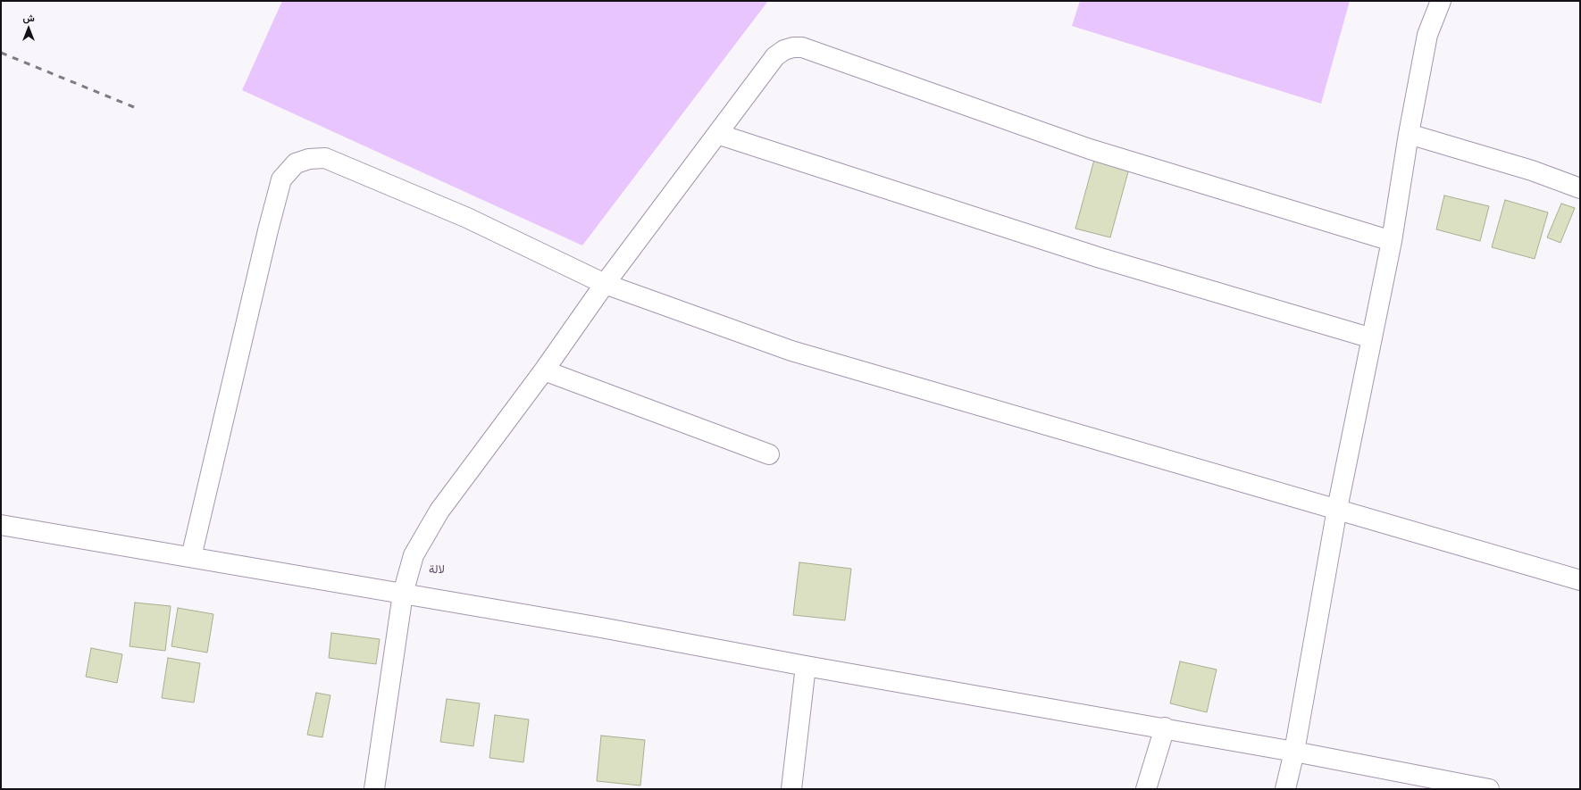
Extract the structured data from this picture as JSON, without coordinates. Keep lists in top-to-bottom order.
{
  "districts": ["لالة"],
  "north": "top"
}
